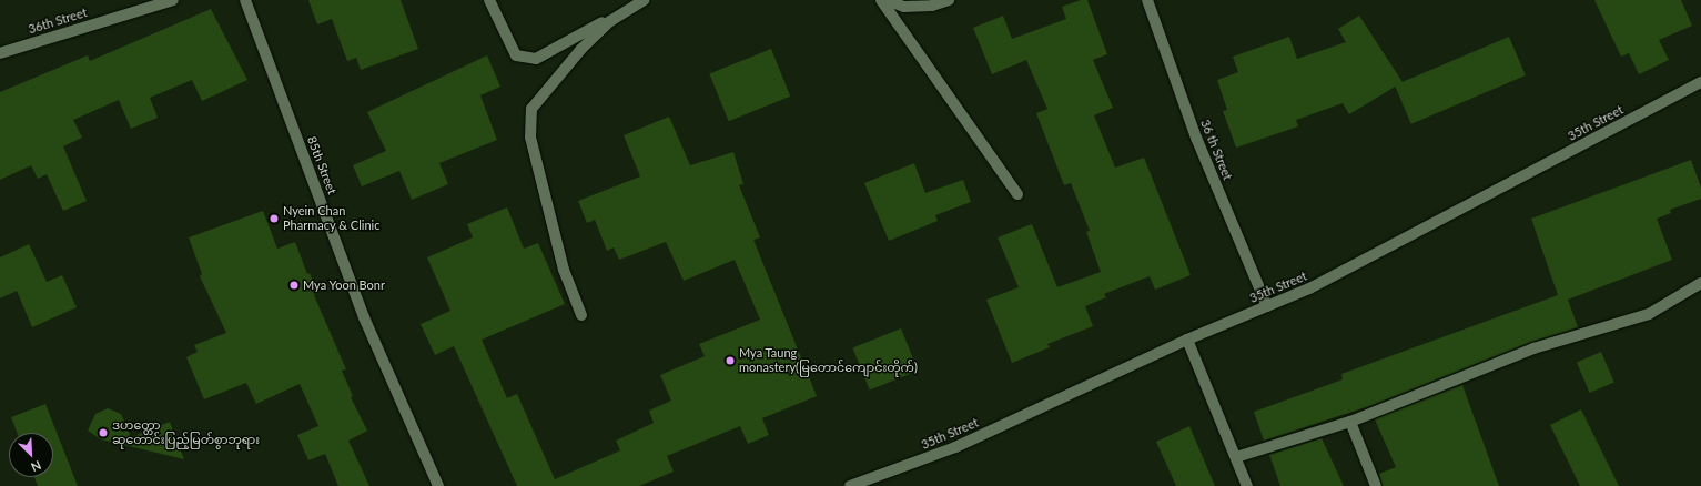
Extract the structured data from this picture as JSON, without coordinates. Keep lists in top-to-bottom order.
{
  "streets": {
    "street": [
      "36th Street",
      "35th Street",
      "36 th Street",
      "85th Street"
    ]
  },
  "crossings": [
    ["35th Street", "36 th Street"]
  ],
  "places": [
    "Nyein Chan Pharmacy & Clinic",
    "Mya Yoon Bonr",
    "Mya Taung monastery(မြတောင်ကျောင်းတိုက်)",
    "ဒဟတ္တော ဆုတောင်းပြည့်မြတ်စွာဘုရား"
  ],
  "north": "bottom right"
}
